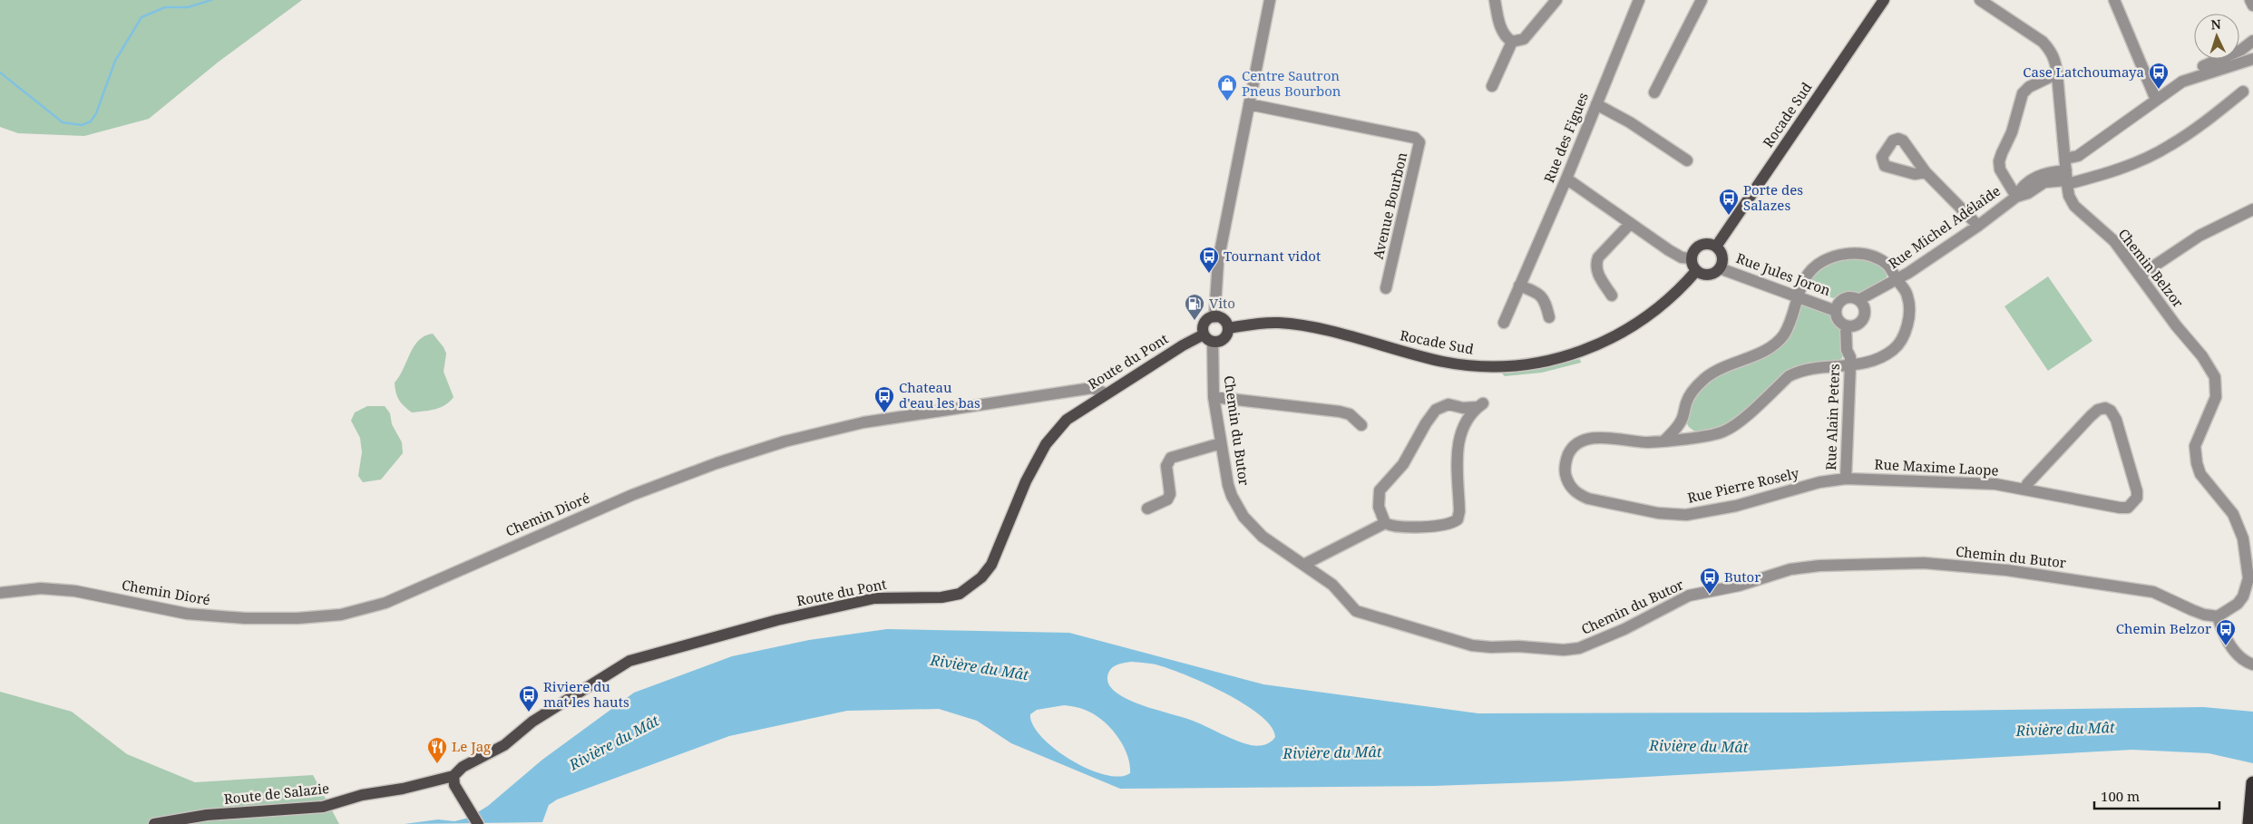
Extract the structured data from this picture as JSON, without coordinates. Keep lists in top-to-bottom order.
{
  "streets": {
    "main road": ["Rocade Sud", "Route du Pont", "Route de Salazie"],
    "street": [
      "Rue des Figues",
      "Avenue Bourbon",
      "Rue Michel Adélaîde",
      "Chemin Belzor",
      "Rue Jules Joron",
      "Rue Alain Peters",
      "Chemin du Butor",
      "Rue Maxime Laope",
      "Rue Pierre Rosely",
      "Chemin Dioré"
    ]
  },
  "crossings": [
    ["Rocade Sud", "Rue Jules Joron"],
    ["Rocade Sud", "Route du Pont"],
    ["Rocade Sud", "Chemin du Butor"],
    ["Rue Michel Adélaîde", "Chemin Belzor"],
    ["Rue Michel Adélaîde", "Rue Jules Joron"],
    ["Rue Michel Adélaîde", "Rue Alain Peters"],
    ["Rue Michel Adélaîde", "Rue Pierre Rosely"],
    ["Chemin Belzor", "Chemin du Butor"],
    ["Rue Jules Joron", "Rue Alain Peters"],
    ["Rue Jules Joron", "Rue Pierre Rosely"],
    ["Route du Pont", "Chemin du Butor"],
    ["Route du Pont", "Chemin Dioré"],
    ["Route du Pont", "Route de Salazie"],
    ["Rue Alain Peters", "Rue Maxime Laope"],
    ["Rue Alain Peters", "Rue Pierre Rosely"],
    ["Rue Maxime Laope", "Rue Pierre Rosely"]
  ],
  "water": ["Rivière du Mât"],
  "places": {
    "bus stop": [
      "Case Latchoumaya",
      "Porte des Salazes",
      "Tournant vidot",
      "Chateau d'eau les bas",
      "Butor",
      "Chemin Belzor",
      "Riviere du mat les hauts"
    ],
    "shop": ["Centre Sautron Pneus Bourbon"],
    "fuel station": ["Vito"],
    "restaurant": ["Le Jag"]
  },
  "scale_bar": "100 m",
  "north": "top"
}
